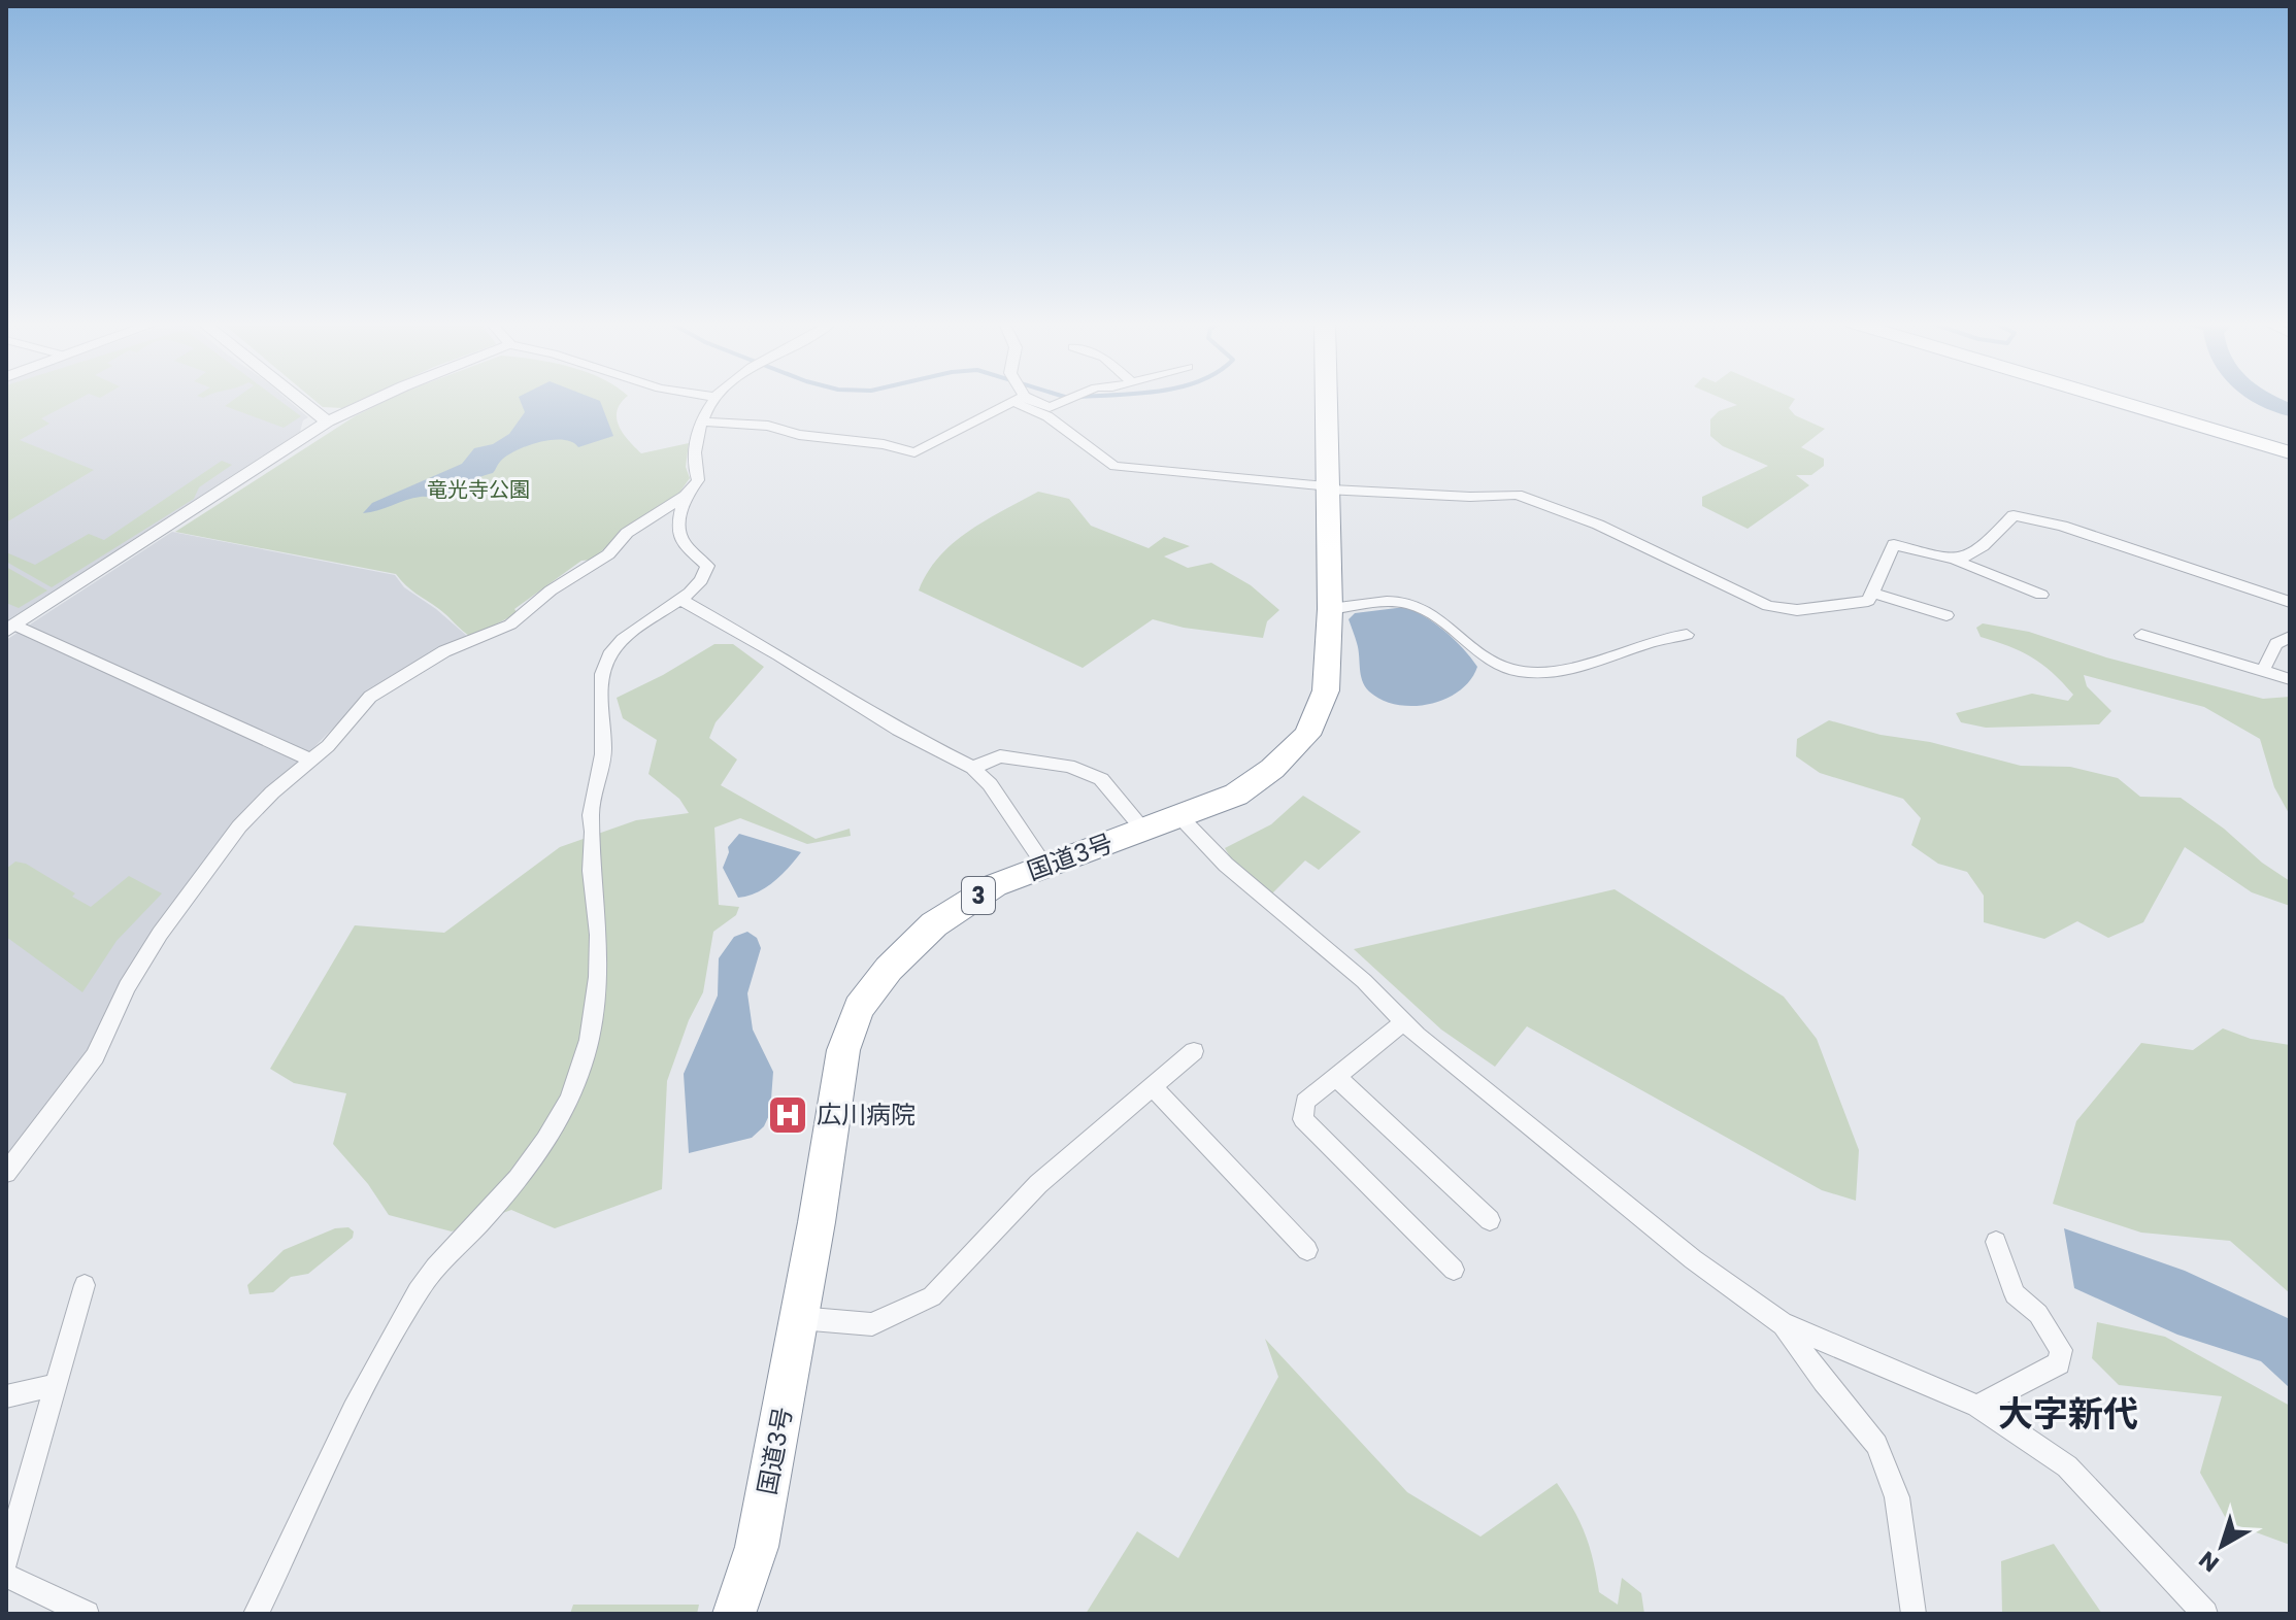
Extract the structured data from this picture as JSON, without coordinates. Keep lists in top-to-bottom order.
{
  "streets": {
    "highway": ["国道3号", "3"]
  },
  "districts": ["大字新代"],
  "parks": ["竜光寺公園"],
  "places": {
    "hospital": ["広川病院"]
  },
  "north": "bottom left"
}
